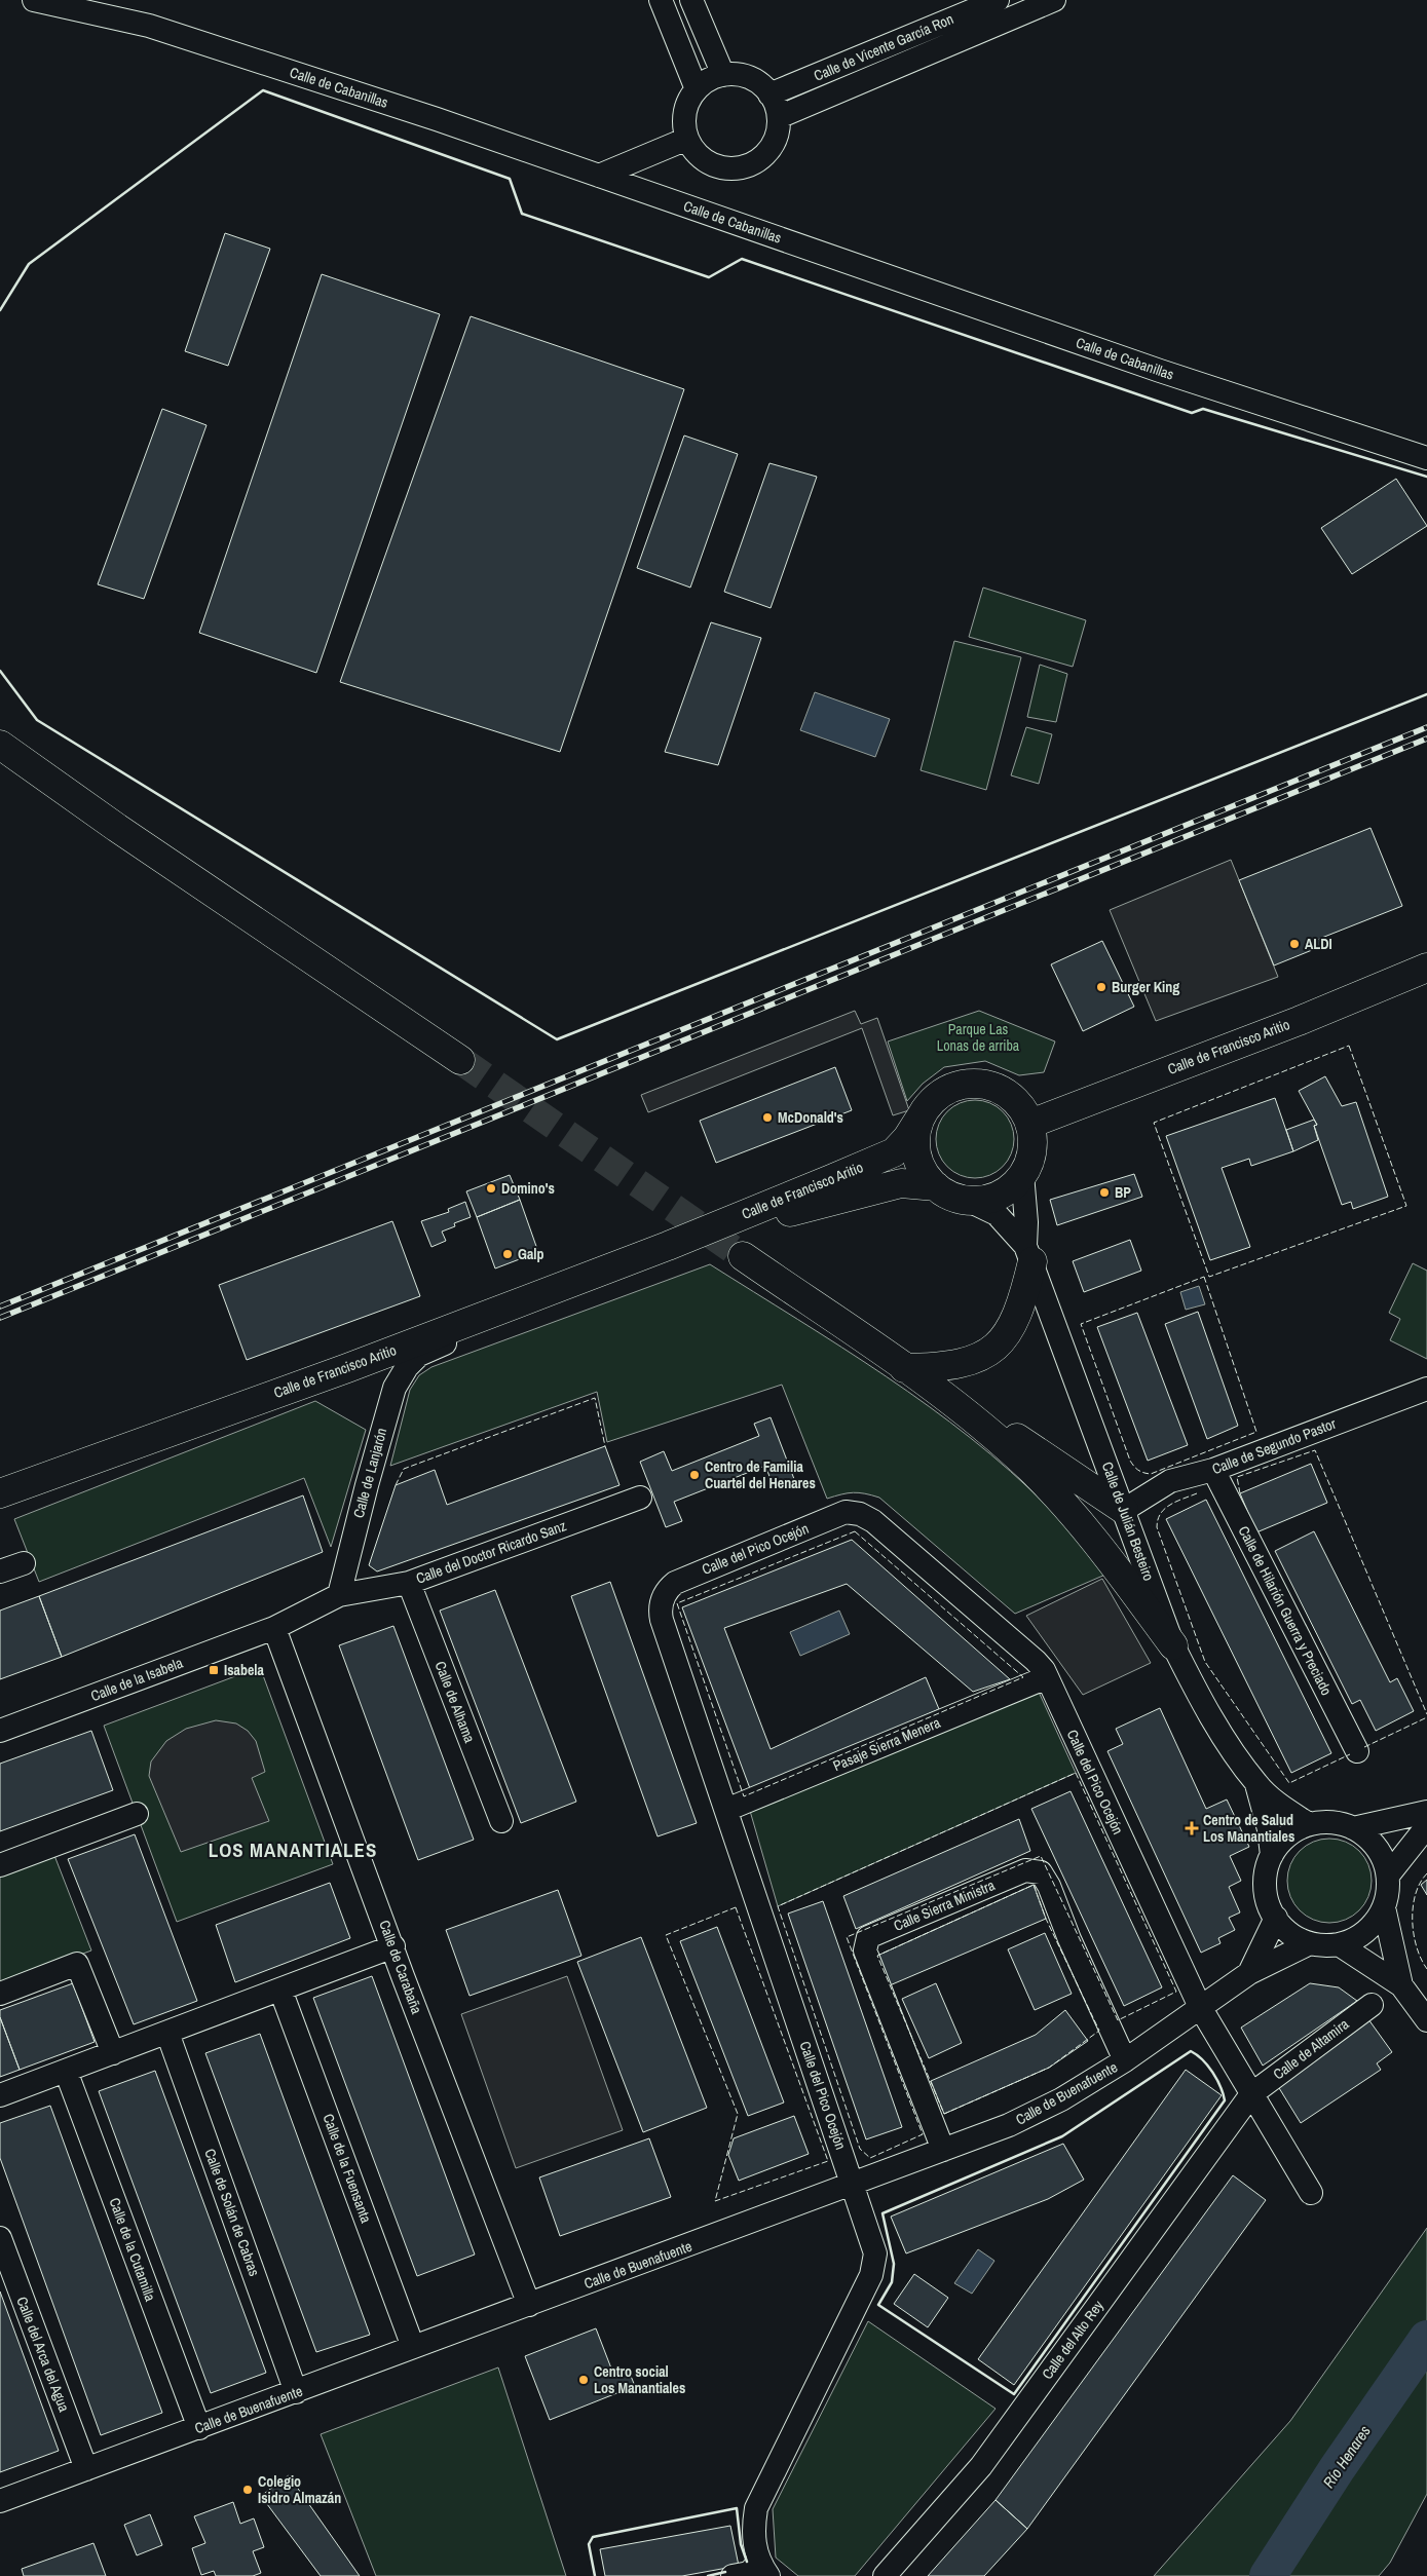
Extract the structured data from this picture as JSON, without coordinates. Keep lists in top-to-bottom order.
{
  "streets": {
    "main road": ["Calle de Francisco Aritio"],
    "street": [
      "Calle de Vicente García Ron",
      "Calle de Cabanillas",
      "Calle de Segundo Pastor",
      "Calle de Lanjarón",
      "Calle de Julián Besteiro",
      "Calle del Pico Ocejón",
      "Calle del Doctor Ricardo Sanz",
      "Calle de Hilarión Guerra y Preciado",
      "Calle de la Isabela",
      "Calle de Alhama",
      "Pasaje Sierra Menera",
      "Calle Sierra Ministra",
      "Calle de Carabaña",
      "Calle de Altamira",
      "Calle de Buenafuente",
      "Calle de la Fuensanta",
      "Calle de Solán de Cabras",
      "Calle de la Cutamilla",
      "Calle del Alto Rey",
      "Calle del Arca del Agua"
    ]
  },
  "crossings": [
    ["Calle de Francisco Aritio", "Calle de Lanjarón"],
    ["Calle de Francisco Aritio", "Calle de Julián Besteiro"],
    ["Calle de Segundo Pastor", "Calle de Julián Besteiro"],
    ["Calle de Segundo Pastor", "Calle de Hilarión Guerra y Preciado"],
    ["Calle de Lanjarón", "Calle del Doctor Ricardo Sanz"],
    ["Calle de Julián Besteiro", "Calle de Buenafuente"],
    ["Calle del Pico Ocejón", "Pasaje Sierra Menera"],
    ["Calle del Pico Ocejón", "Calle de Buenafuente"],
    ["Calle del Doctor Ricardo Sanz", "Calle de Alhama"],
    ["Calle de la Isabela", "Calle de Carabaña"],
    ["Calle Sierra Ministra", "Calle de Buenafuente"],
    ["Calle de Carabaña", "Calle de Buenafuente"],
    ["Calle de Altamira", "Calle del Alto Rey"],
    ["Calle de Buenafuente", "Calle de la Fuensanta"],
    ["Calle de Buenafuente", "Calle de Solán de Cabras"],
    ["Calle de Buenafuente", "Calle de la Cutamilla"],
    ["Calle de Buenafuente", "Calle del Arca del Agua"]
  ],
  "districts": ["LOS MANANTIALES"],
  "water": ["Río Henares"],
  "parks": ["Parque Las Lonas de arriba"],
  "places": {
    "other": [
      "ALDI",
      "Burger King",
      "McDonald's",
      "Domino's",
      "BP",
      "Galp",
      "Centro de Familia Cuartel del Henares",
      "Centro social Los Manantiales",
      "Colegio Isidro Almazán"
    ],
    "transit": ["Isabela"],
    "health": ["Centro de Salud Los Manantiales"]
  }
}
